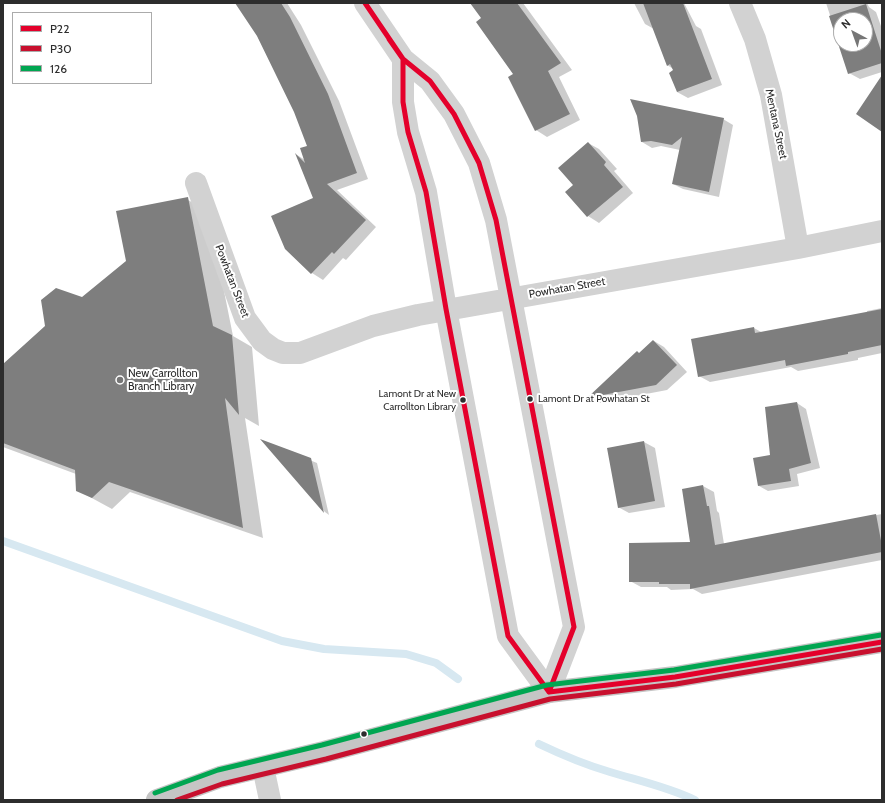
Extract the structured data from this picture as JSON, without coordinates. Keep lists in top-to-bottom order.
{
  "streets": {
    "street": ["Mentana Street", "Powhatan Street"]
  },
  "crossings": [
    ["Mentana Street", "Powhatan Street"]
  ],
  "places": ["New Carrollton Branch Library", "Lamont Dr at Powhatan St", "Lamont Dr at New Carrollton Library"],
  "lines": ["transit line P22", "transit line 126", "transit line P30"],
  "legend": ["P22", "P30", "126"],
  "north": "top left"
}
